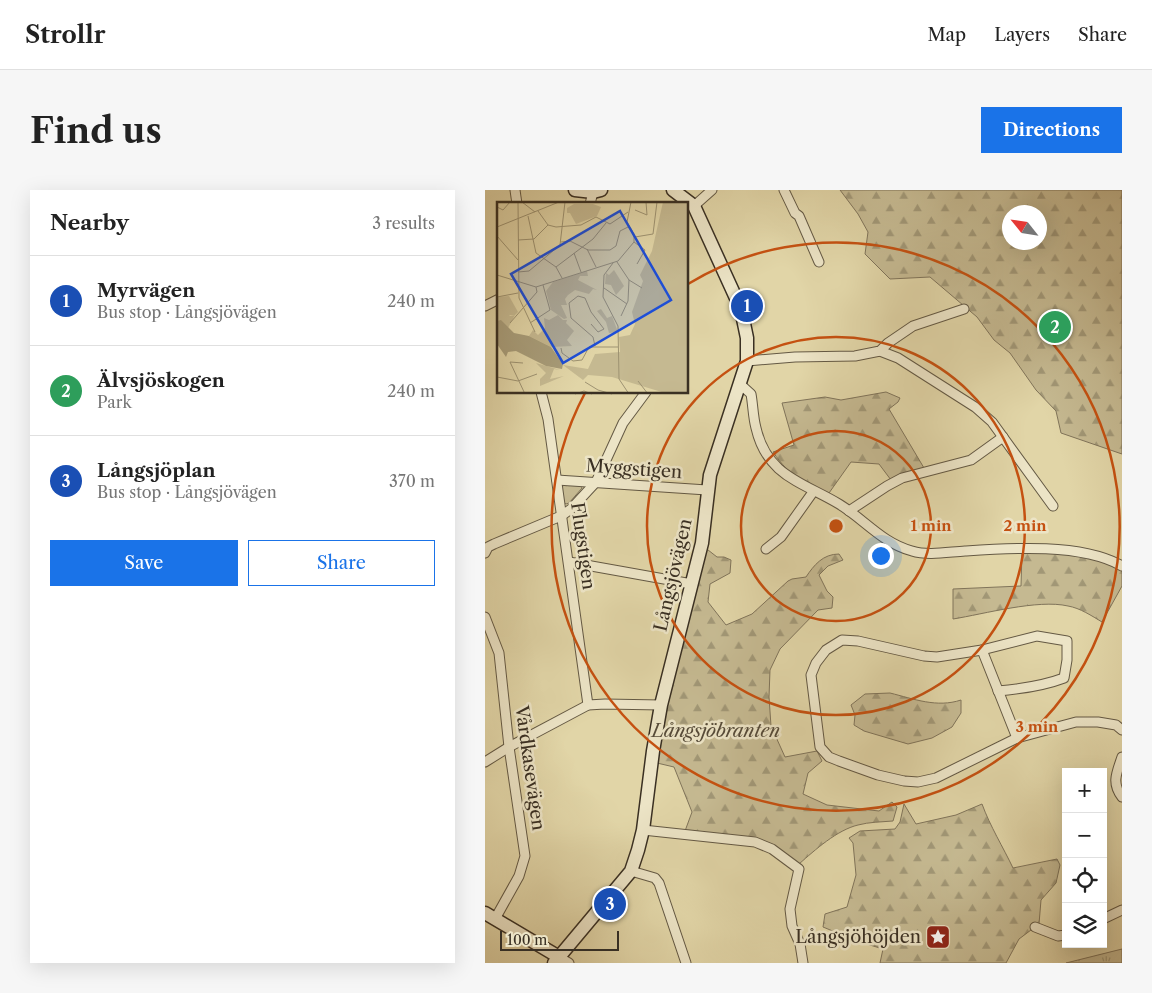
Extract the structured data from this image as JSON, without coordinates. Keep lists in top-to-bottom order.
{
  "streets": {
    "street": [
      "Myggstigen",
      "Flugstigen",
      "Långsjövägen",
      "Vårdkasevägen"
    ]
  },
  "crossings": [
    ["Myggstigen", "Flugstigen"],
    ["Myggstigen", "Långsjövägen"]
  ],
  "parks": ["Långsjöbranten"],
  "places": {
    "place": ["Långsjöhöjden"]
  },
  "scale_bar": "100 m",
  "north": "top left",
  "page": {
    "header": "Strollr",
    "nav": ["Map", "Layers", "Share"],
    "buttons": [
      "Directions",
      ["Save", "Share"]
    ],
    "title": "Find us",
    "heading": ["Nearby", "3 results"],
    "list": [
      {
        "mark": "1",
        "name": "Myrvägen",
        "note": "Bus stop · Långsjövägen",
        "value": "240 m"
      },
      {
        "mark": "2",
        "name": "Älvsjöskogen",
        "note": "Park",
        "value": "240 m"
      },
      {
        "mark": "3",
        "name": "Långsjöplan",
        "note": "Bus stop · Långsjövägen",
        "value": "370 m"
      }
    ],
    "pins": ["1", "2", "3"],
    "map_buttons": ["+", "−"],
    "scale": "100 m"
  },
  "rings": ["1 min", "2 min", "3 min"]
}
